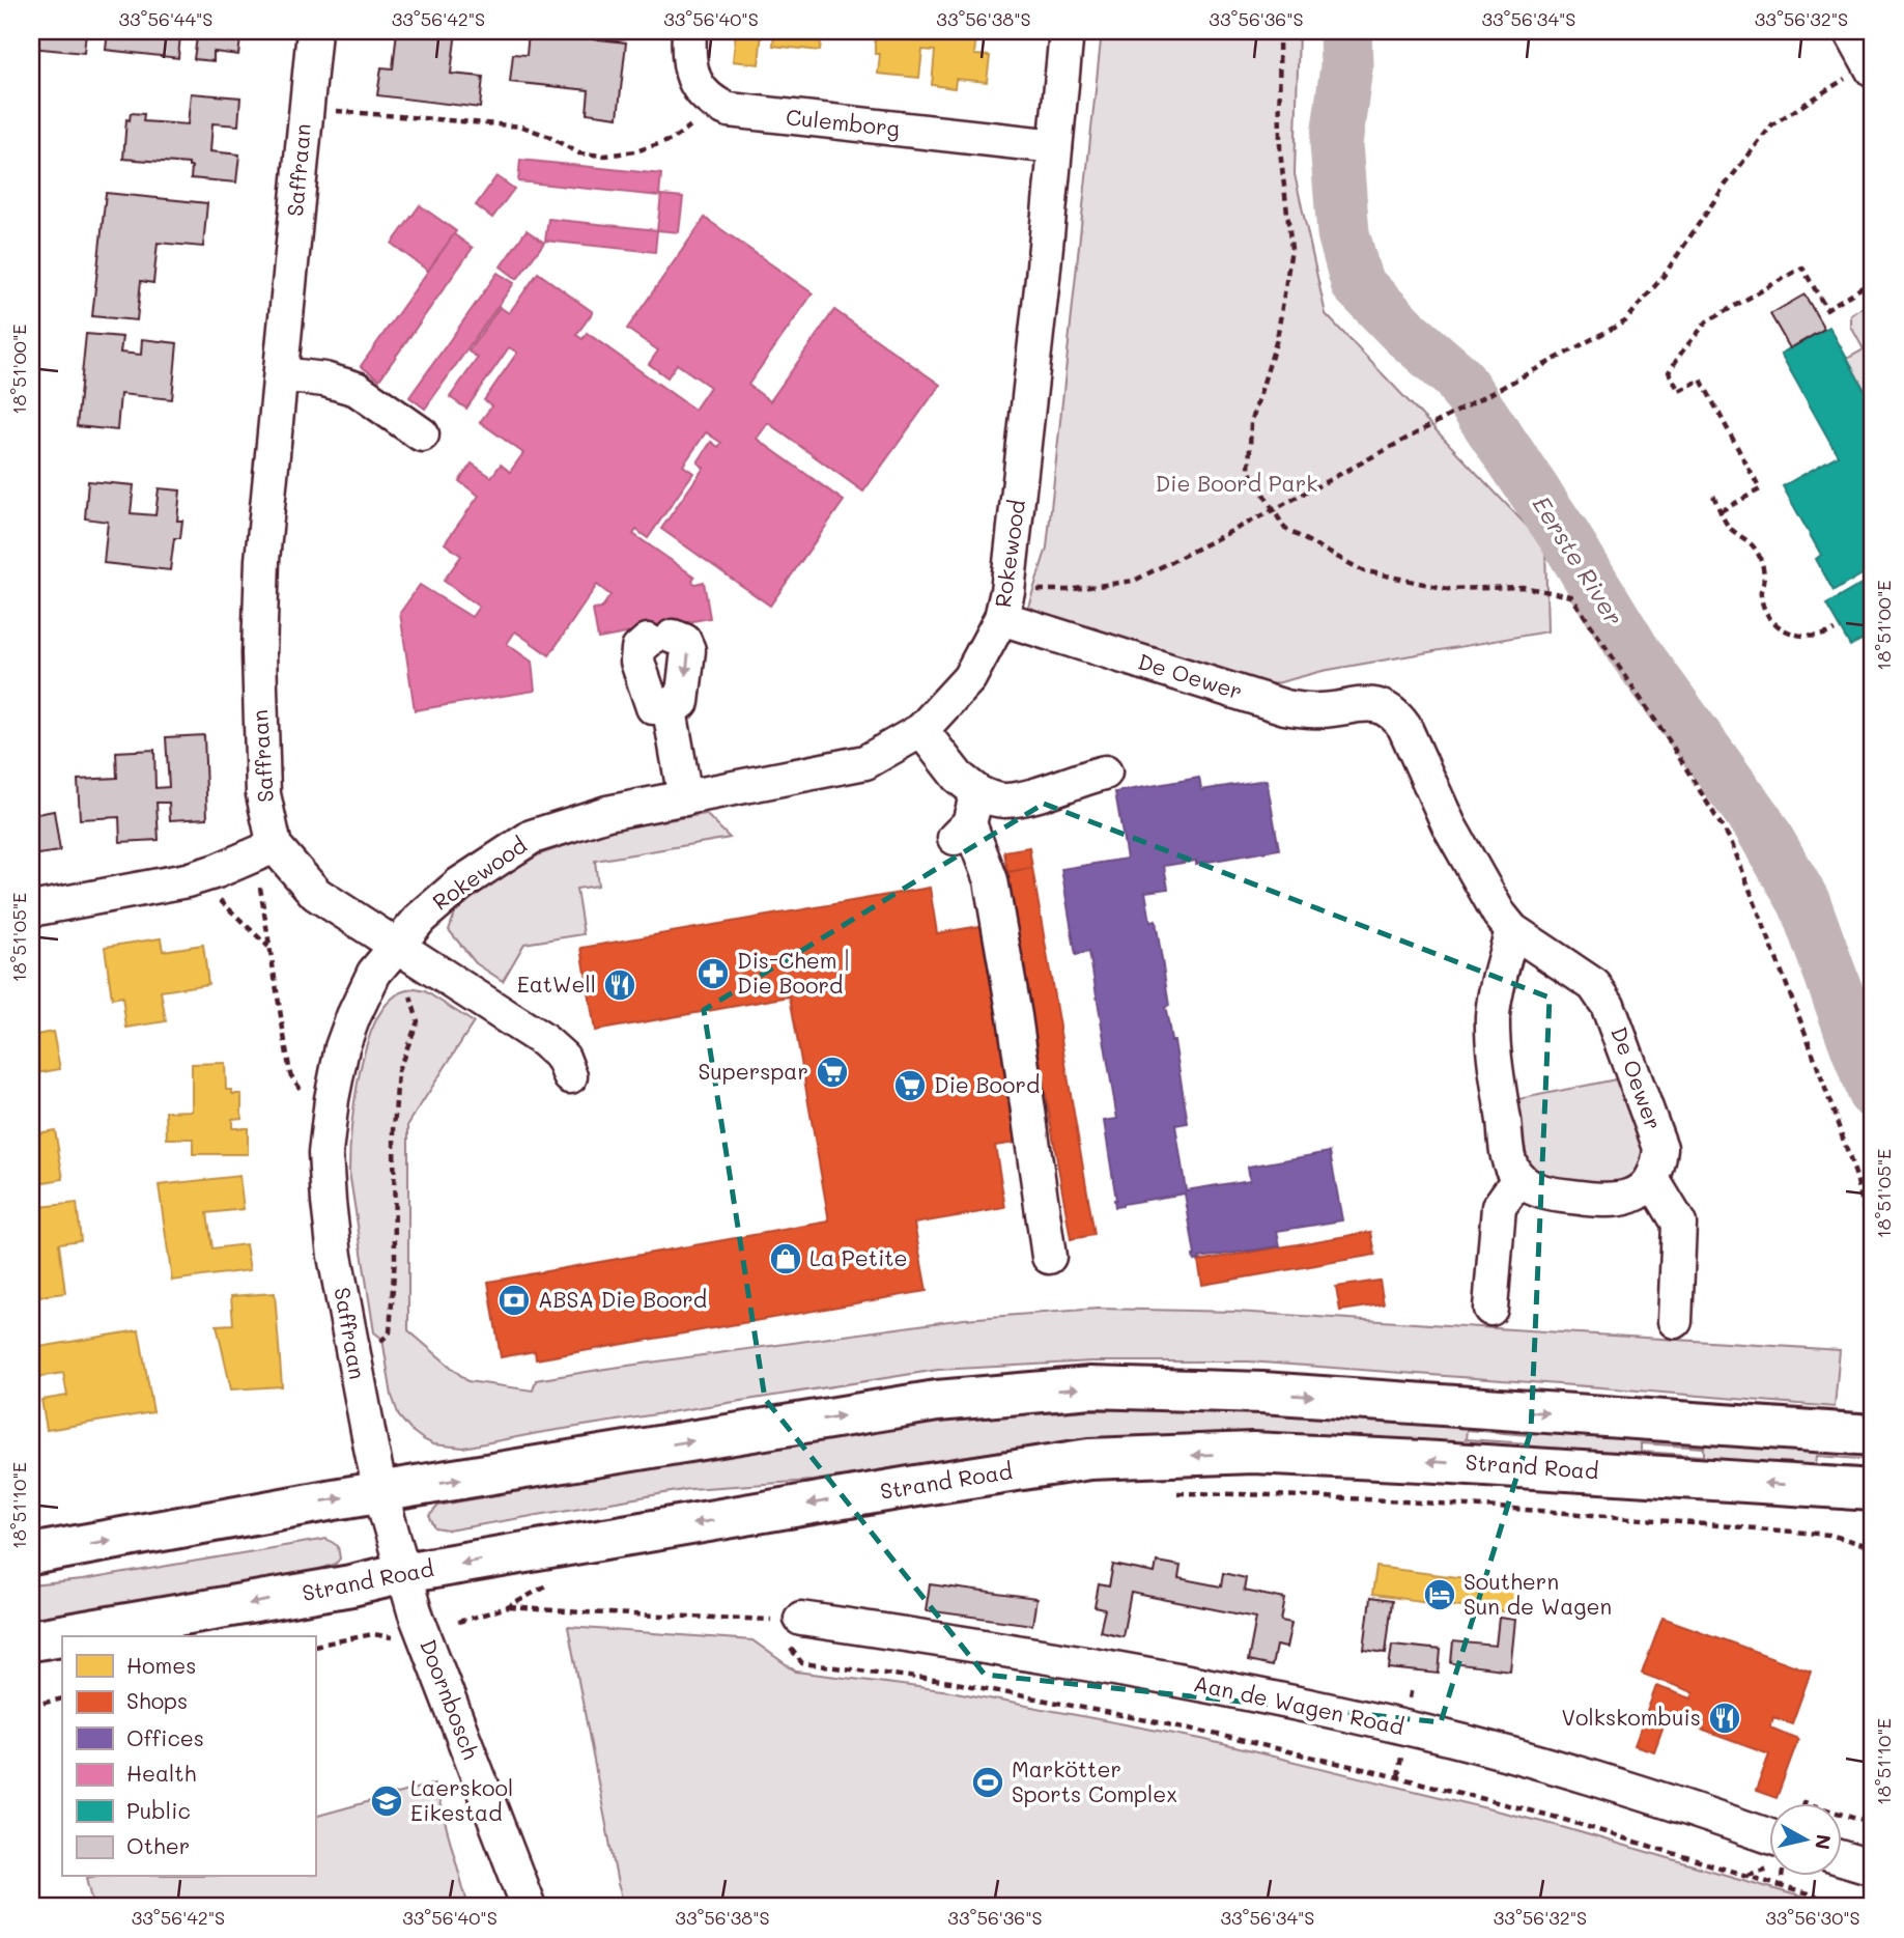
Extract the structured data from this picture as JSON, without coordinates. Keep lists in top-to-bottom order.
{
  "streets": {
    "main road": ["Strand Road"],
    "street": [
      "Culemborg",
      "Saffraan",
      "Rokewood",
      "De Oewer",
      "Doornbosch",
      "Aan de Wagen Road"
    ]
  },
  "crossings": [
    ["Culemborg", "Rokewood"],
    ["Saffraan", "Rokewood"],
    ["Saffraan", "Strand Road"],
    ["Saffraan", "Doornbosch"],
    ["Rokewood", "De Oewer"],
    ["Strand Road", "Doornbosch"]
  ],
  "water": ["Eerste River"],
  "parks": ["Die Boord Park"],
  "places": {
    "pharmacy": ["Dis-Chem | Die Boord"],
    "restaurant": ["EatWell", "Volkskombuis"],
    "supermarket": ["Superspar", "Die Boord"],
    "shop": ["La Petite"],
    "bank": ["ABSA Die Boord"],
    "hotel": ["Southern Sun de Wagen"],
    "sports": ["Markötter Sports Complex"],
    "school or university": ["Laerskool Eikestad"]
  },
  "legend": [
    "Homes",
    "Shops",
    "Offices",
    "Health",
    "Public",
    "Other"
  ],
  "north": "right",
  "coordinates": [
    "33°56'44\"S",
    "33°56'42\"S",
    "33°56'40\"S",
    "33°56'38\"S",
    "33°56'36\"S",
    "33°56'34\"S",
    "33°56'32\"S",
    "18°51'00\"E",
    "18°51'05\"E",
    "18°51'10\"E",
    "33°56'30\"S"
  ]
}
